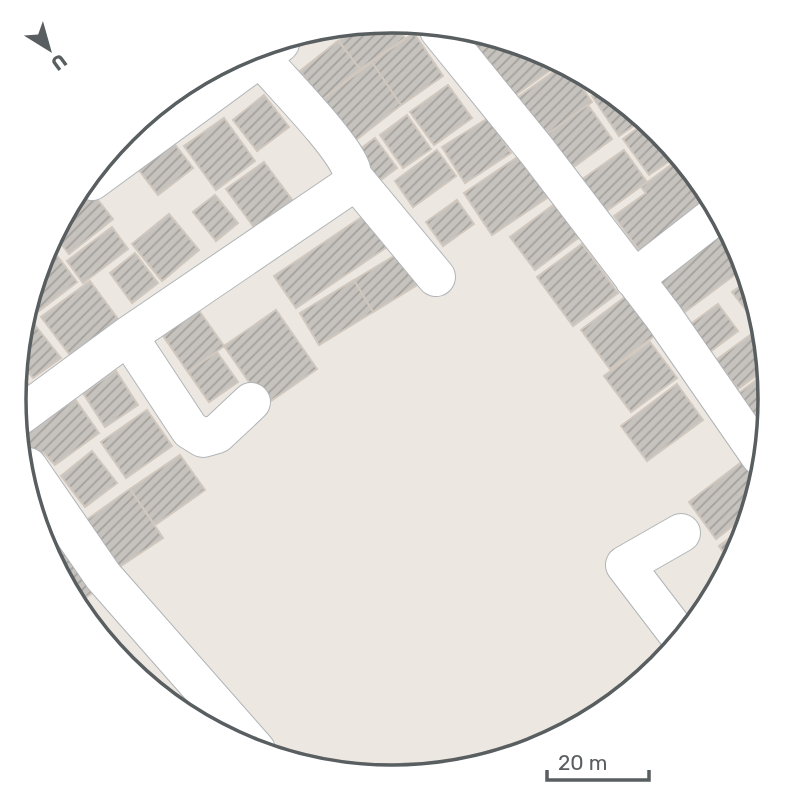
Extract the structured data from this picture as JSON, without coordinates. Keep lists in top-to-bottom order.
{
  "scale_bar": "20 m",
  "north": "bottom right"
}
